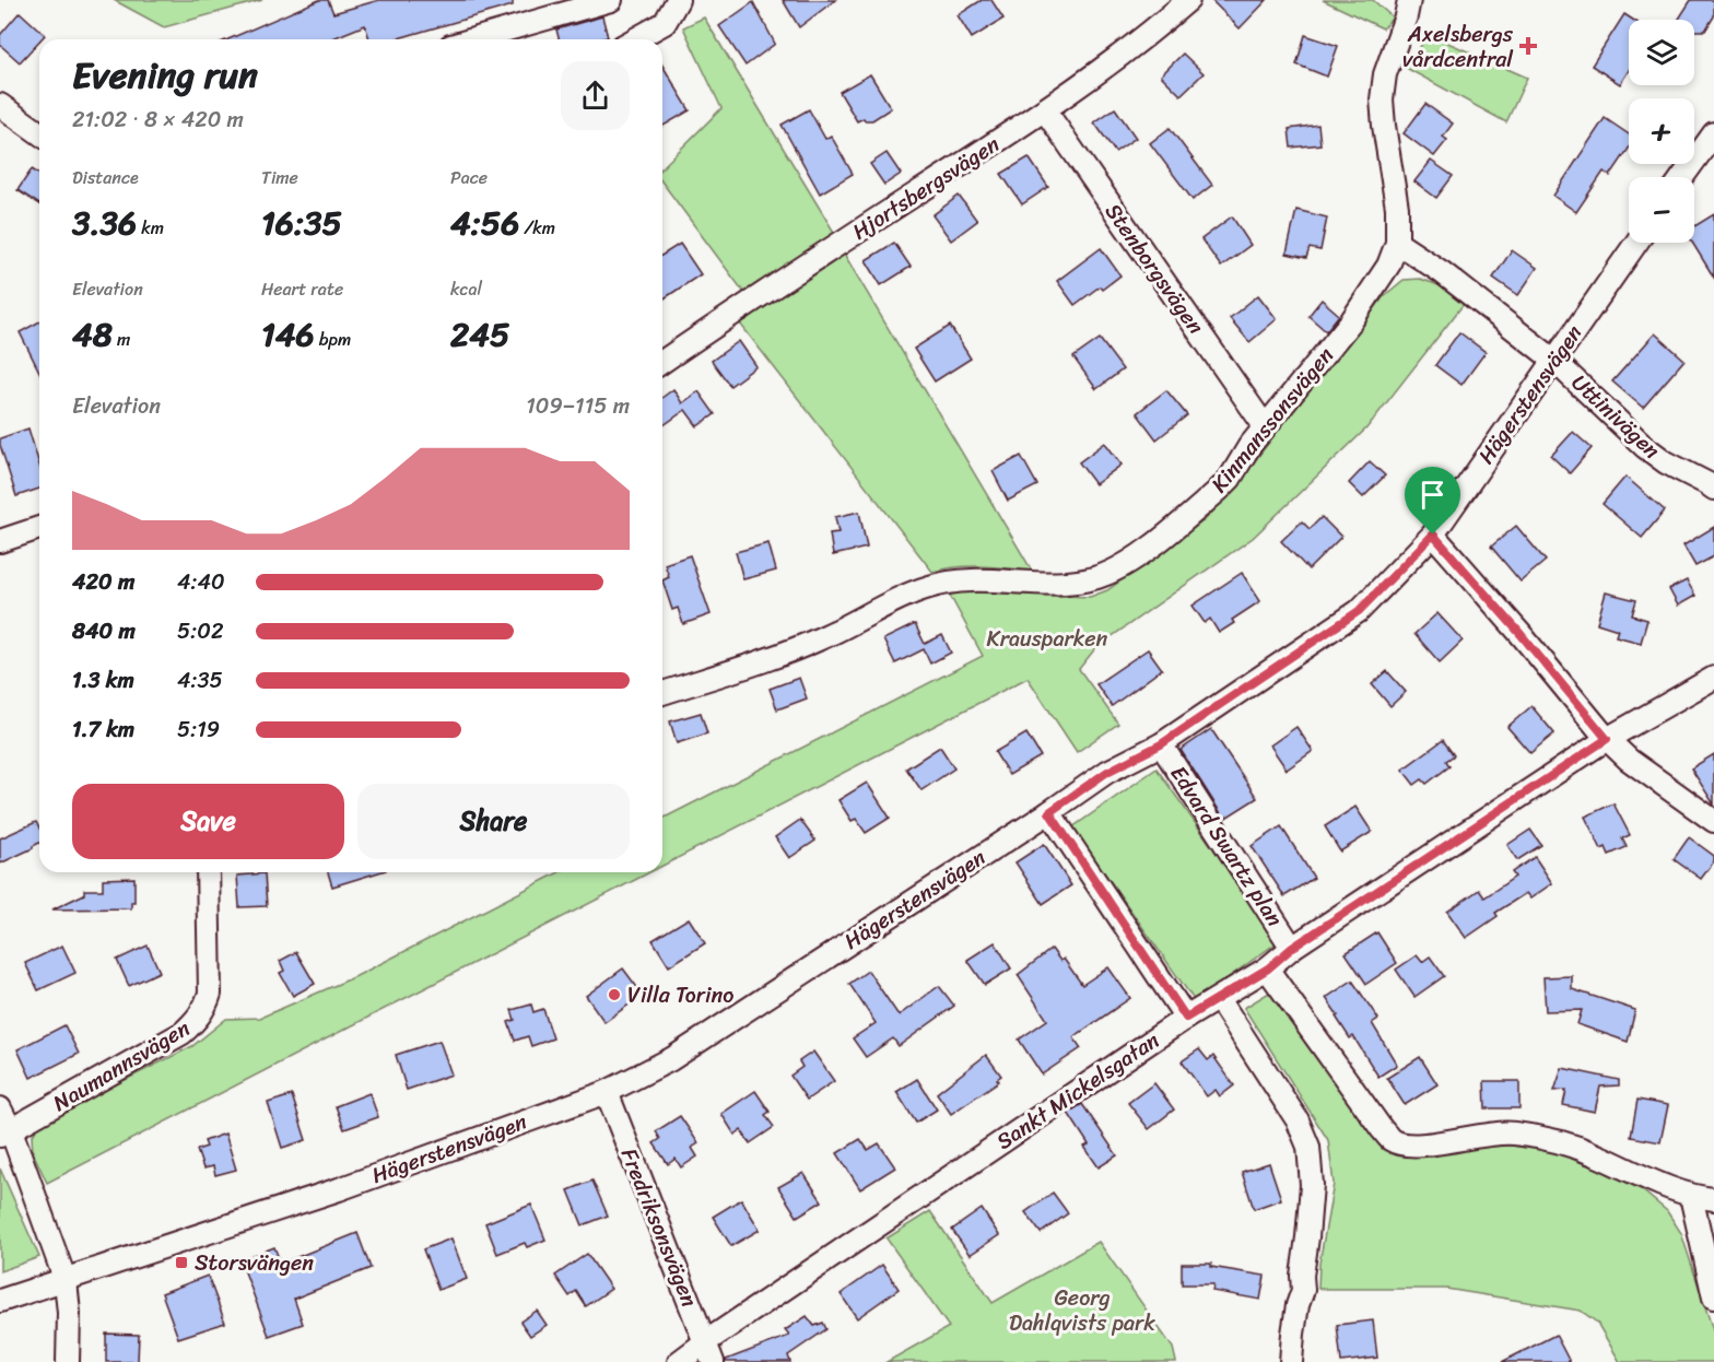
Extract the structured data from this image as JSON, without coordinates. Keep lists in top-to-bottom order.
{
  "streets": {
    "street": [
      "Hjortsbergsvägen",
      "Stenborgsvägen",
      "Hägerstensvägen",
      "Uttinivägen",
      "Kinmanssonsvägen",
      "Edvard Swartz plan",
      "Naumannsvägen",
      "Sankt Mickelsgatan",
      "Fredriksonsvägen"
    ]
  },
  "crossings": [
    ["Hjortsbergsvägen", "Stenborgsvägen"],
    ["Stenborgsvägen", "Kinmanssonsvägen"],
    ["Hägerstensvägen", "Uttinivägen"],
    ["Hägerstensvägen", "Edvard Swartz plan"],
    ["Hägerstensvägen", "Fredriksonsvägen"],
    ["Uttinivägen", "Kinmanssonsvägen"],
    ["Edvard Swartz plan", "Sankt Mickelsgatan"],
    ["Sankt Mickelsgatan", "Fredriksonsvägen"]
  ],
  "parks": ["Krausparken", "Georg Dahlqvists park"],
  "places": {
    "health": ["Axelsbergs vårdcentral"],
    "other": ["Villa Torino"],
    "transit": ["Storsvängen"]
  },
  "page": {
    "map_buttons": ["+", "−"],
    "heading": ["Evening run", "21:02 · 8 × 420 m"],
    "stats": [
      ["Distance", "3.36 km"],
      ["Time", "16:35"],
      ["Pace", "4:56 /km"],
      ["Elevation", "48 m"],
      ["Heart rate", "146 bpm"],
      ["kcal", "245"]
    ],
    "chart": ["Elevation", "109–115 m"],
    "list": [
      {
        "name": "420 m",
        "note": "4:40"
      },
      {
        "name": "840 m",
        "note": "5:02"
      },
      {
        "name": "1.3 km",
        "note": "4:35"
      },
      {
        "name": "1.7 km",
        "note": "5:19"
      }
    ],
    "buttons": ["Save", "Share"]
  }
}
